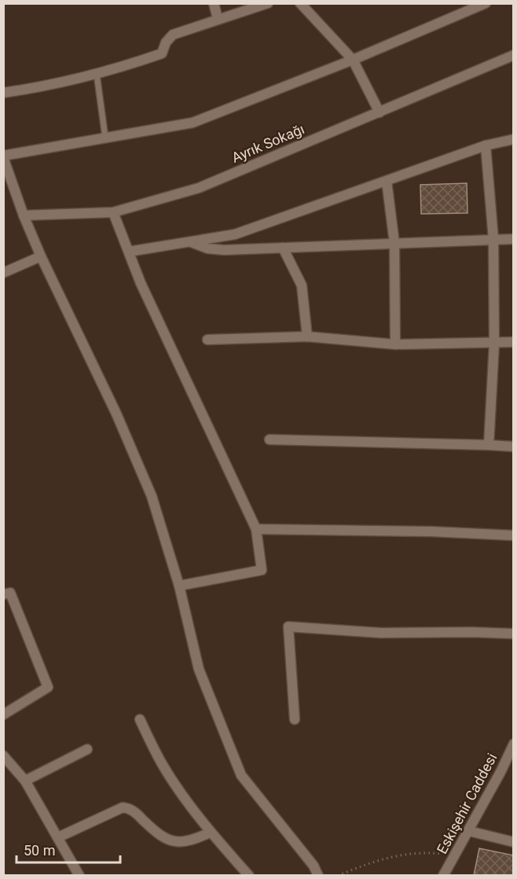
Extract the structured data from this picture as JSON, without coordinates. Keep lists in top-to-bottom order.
{
  "streets": {
    "street": ["Ayrık Sokağı", "Eskişehir Caddesi"]
  },
  "scale_bar": "50 m"
}
